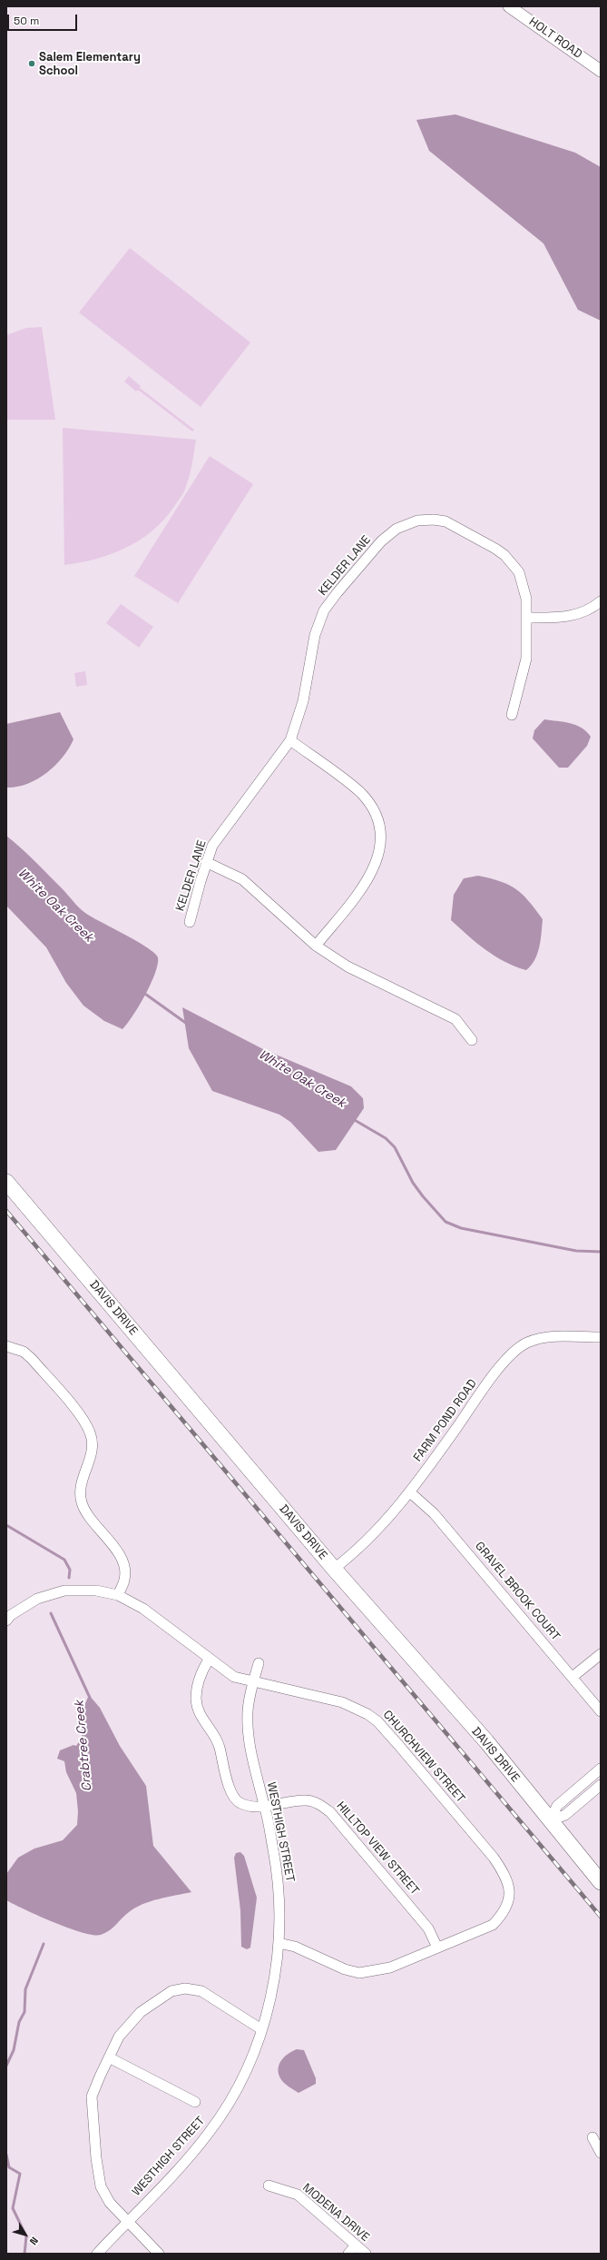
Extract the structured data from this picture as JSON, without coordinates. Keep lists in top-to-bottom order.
{
  "streets": {
    "main road": ["DAVIS DRIVE"],
    "street": [
      "HOLT ROAD",
      "KELDER LANE",
      "FARM POND ROAD",
      "GRAVEL BROOK COURT",
      "CHURCHVIEW STREET",
      "WESTHIGH STREET",
      "HILLTOP VIEW STREET",
      "MODENA DRIVE"
    ]
  },
  "crossings": [
    ["DAVIS DRIVE", "FARM POND ROAD"],
    ["FARM POND ROAD", "GRAVEL BROOK COURT"],
    ["CHURCHVIEW STREET", "WESTHIGH STREET"],
    ["CHURCHVIEW STREET", "HILLTOP VIEW STREET"],
    ["WESTHIGH STREET", "HILLTOP VIEW STREET"]
  ],
  "water": ["White Oak Creek", "Crabtree Creek"],
  "places": ["Salem Elementary School"],
  "scale_bar": "50 m",
  "north": "bottom right"
}
